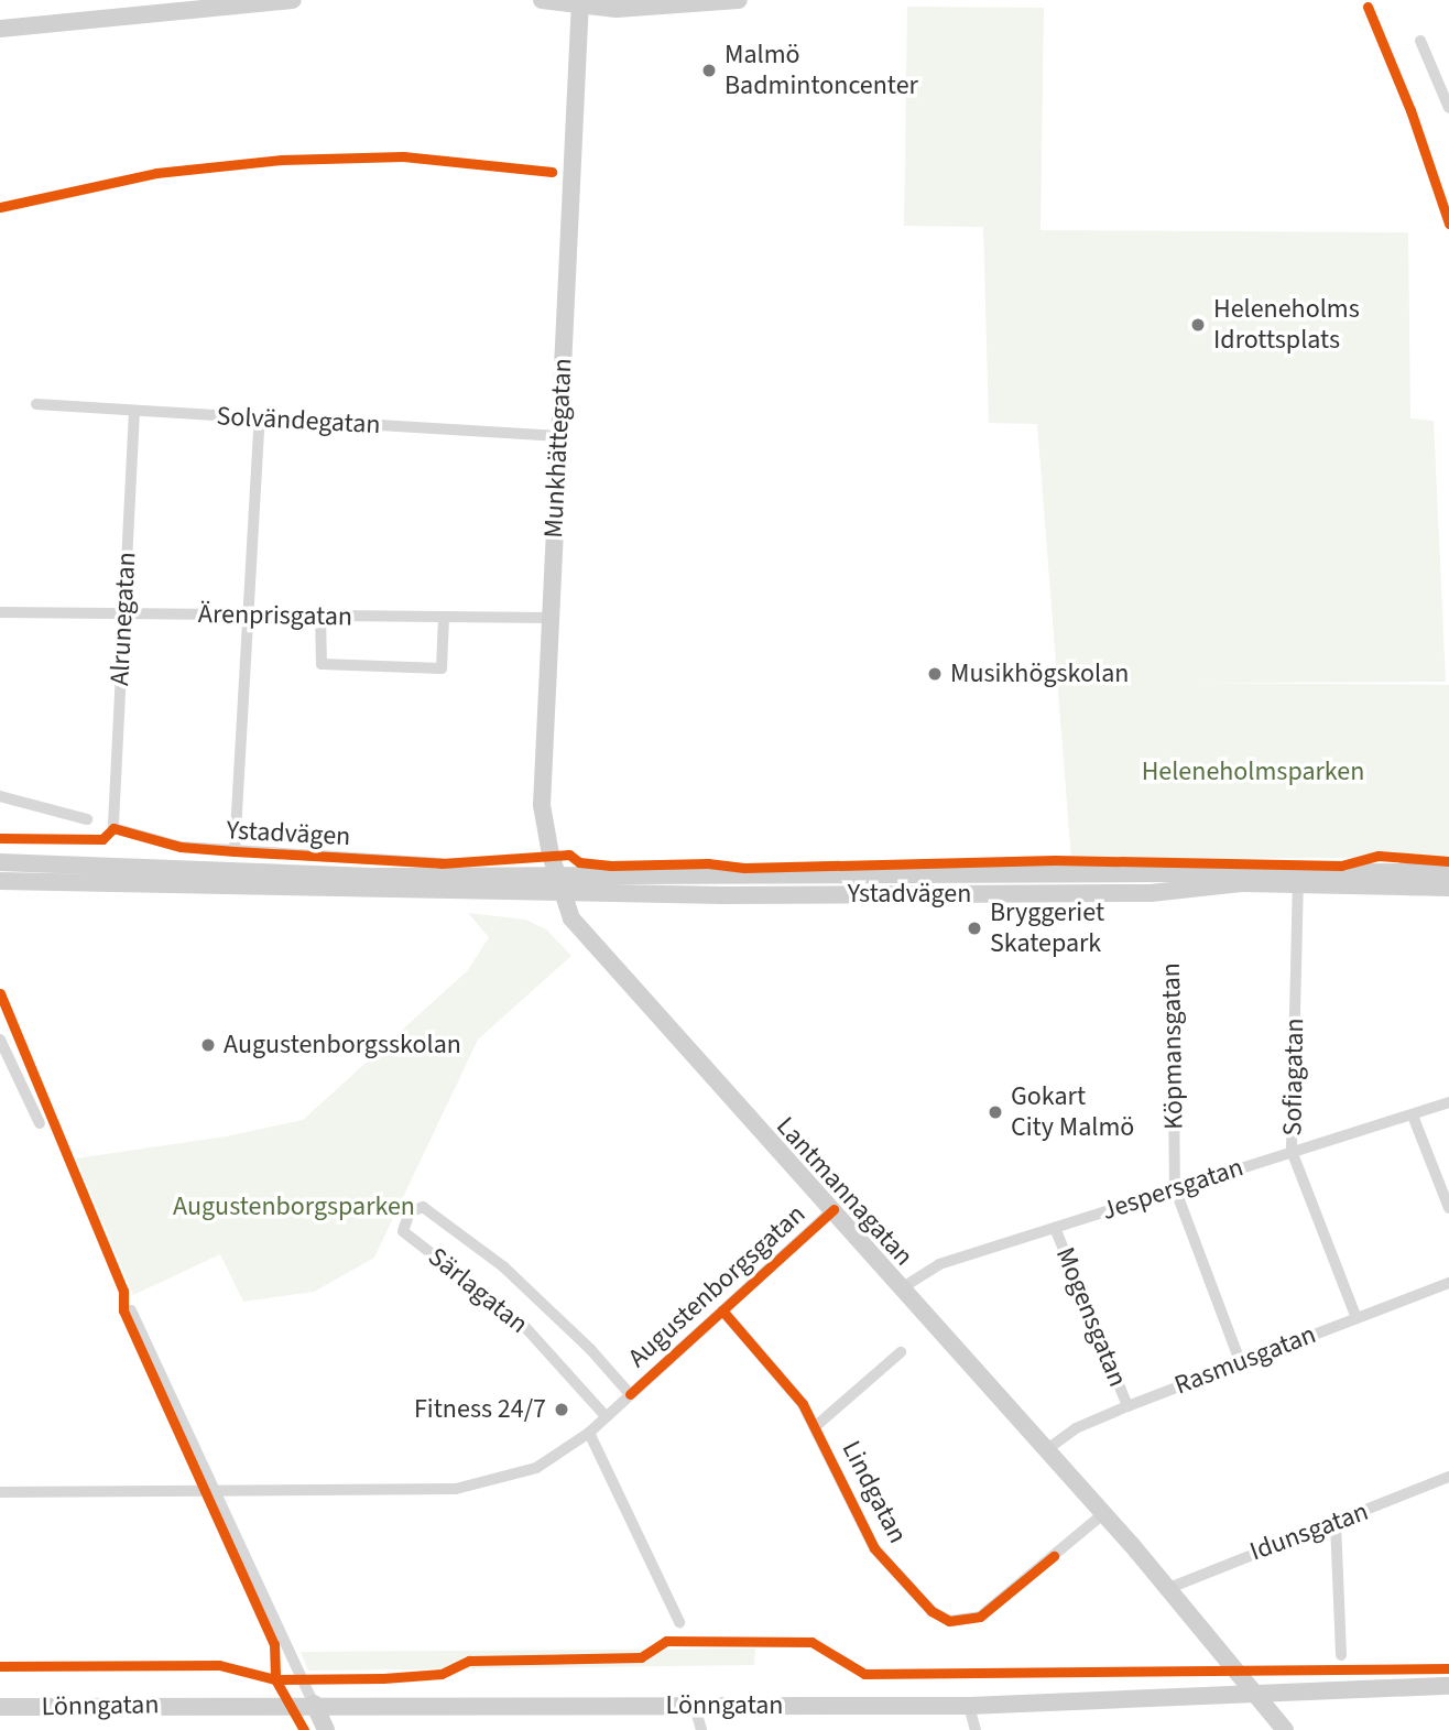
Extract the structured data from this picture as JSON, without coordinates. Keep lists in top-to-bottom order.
{
  "streets": {
    "main road": [
      "Munkhättegatan",
      "Ystadvägen",
      "Lantmannagatan",
      "Lönngatan"
    ],
    "street": [
      "Solvändegatan",
      "Ärenprisgatan",
      "Alrunegatan",
      "Köpmansgatan",
      "Sofiagatan",
      "Jespersgatan",
      "Augustenborgsgatan",
      "Särlagatan",
      "Mogensgatan",
      "Rasmusgatan",
      "Lindgatan",
      "Idunsgatan"
    ]
  },
  "crossings": [
    ["Solvändegatan", "Munkhättegatan"],
    ["Solvändegatan", "Alrunegatan"],
    ["Munkhättegatan", "Ärenprisgatan"],
    ["Munkhättegatan", "Ystadvägen"],
    ["Munkhättegatan", "Lantmannagatan"],
    ["Ärenprisgatan", "Alrunegatan"],
    ["Alrunegatan", "Ystadvägen"],
    ["Ystadvägen", "Sofiagatan"],
    ["Ystadvägen", "Lantmannagatan"],
    ["Köpmansgatan", "Jespersgatan"],
    ["Köpmansgatan", "Rasmusgatan"],
    ["Sofiagatan", "Jespersgatan"],
    ["Sofiagatan", "Rasmusgatan"],
    ["Jespersgatan", "Lantmannagatan"],
    ["Jespersgatan", "Mogensgatan"],
    ["Lantmannagatan", "Augustenborgsgatan"],
    ["Lantmannagatan", "Rasmusgatan"],
    ["Lantmannagatan", "Lindgatan"],
    ["Lantmannagatan", "Idunsgatan"],
    ["Lantmannagatan", "Lönngatan"],
    ["Augustenborgsgatan", "Särlagatan"],
    ["Augustenborgsgatan", "Lindgatan"],
    ["Mogensgatan", "Rasmusgatan"]
  ],
  "parks": ["Heleneholmsparken", "Augustenborgsparken"],
  "places": [
    "Malmö Badmintoncenter",
    "Heleneholms Idrottsplats",
    "Musikhögskolan",
    "Bryggeriet Skatepark",
    "Augustenborgsskolan",
    "Gokart City Malmö",
    "Fitness 24/7"
  ]
}
